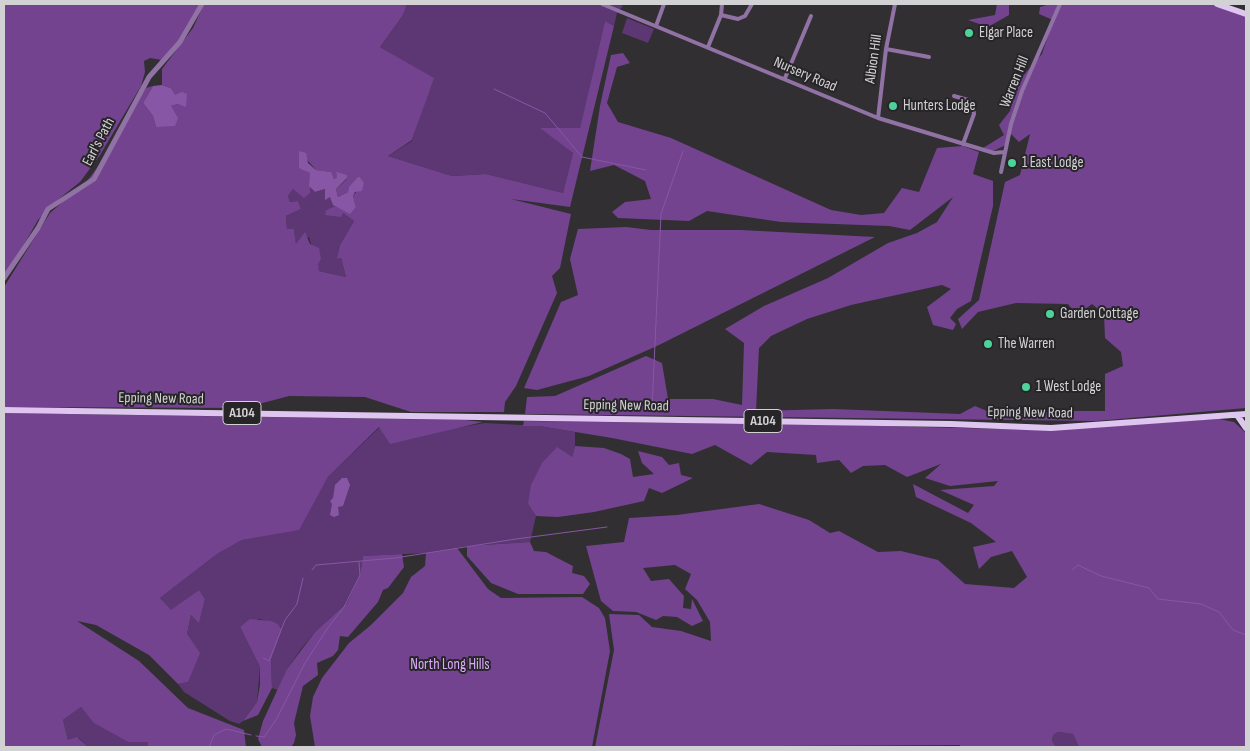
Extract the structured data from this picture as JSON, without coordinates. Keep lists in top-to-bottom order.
{
  "streets": {
    "main road": ["Epping New Road", "A104"],
    "street": [
      "Albion Hill",
      "Nursery Road",
      "Warren Hill",
      "Earl's Path"
    ]
  },
  "crossings": [
    ["Albion Hill", "Nursery Road"],
    ["Nursery Road", "Warren Hill"]
  ],
  "parks": ["North Long Hills"],
  "places": [
    "Elgar Place",
    "Hunters Lodge",
    "1 East Lodge",
    "Garden Cottage",
    "The Warren",
    "1 West Lodge"
  ]
}
